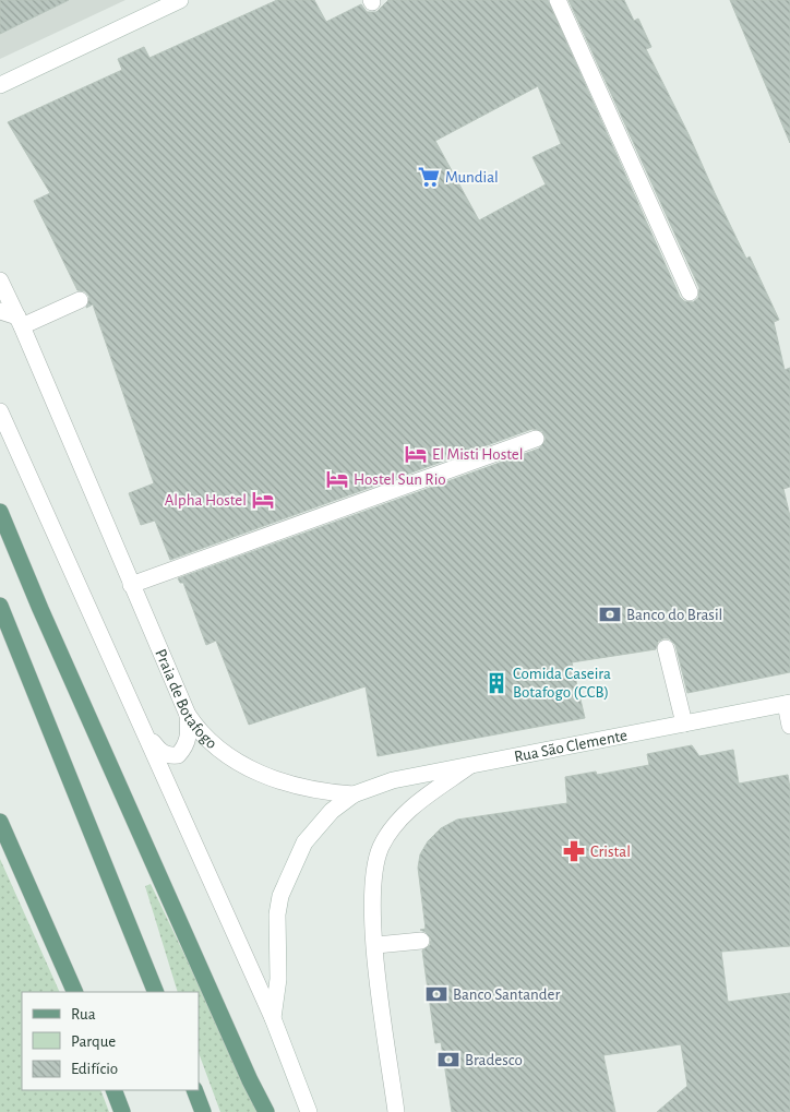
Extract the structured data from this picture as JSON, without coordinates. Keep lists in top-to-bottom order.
{
  "streets": {
    "street": ["Praia de Botafogo", "Rua São Clemente"]
  },
  "crossings": [
    ["Praia de Botafogo", "Rua São Clemente"]
  ],
  "places": {
    "supermarket": ["Mundial"],
    "hotel": ["El Misti Hostel", "Hostel Sun Rio", "Alpha Hostel"],
    "bank": ["Banco do Brasil", "Banco Santander", "Bradesco"],
    "building": ["Comida Caseira Botafogo (CCB)"],
    "pharmacy": ["Cristal"]
  },
  "legend": ["Rua", "Parque", "Edifício"]
}
